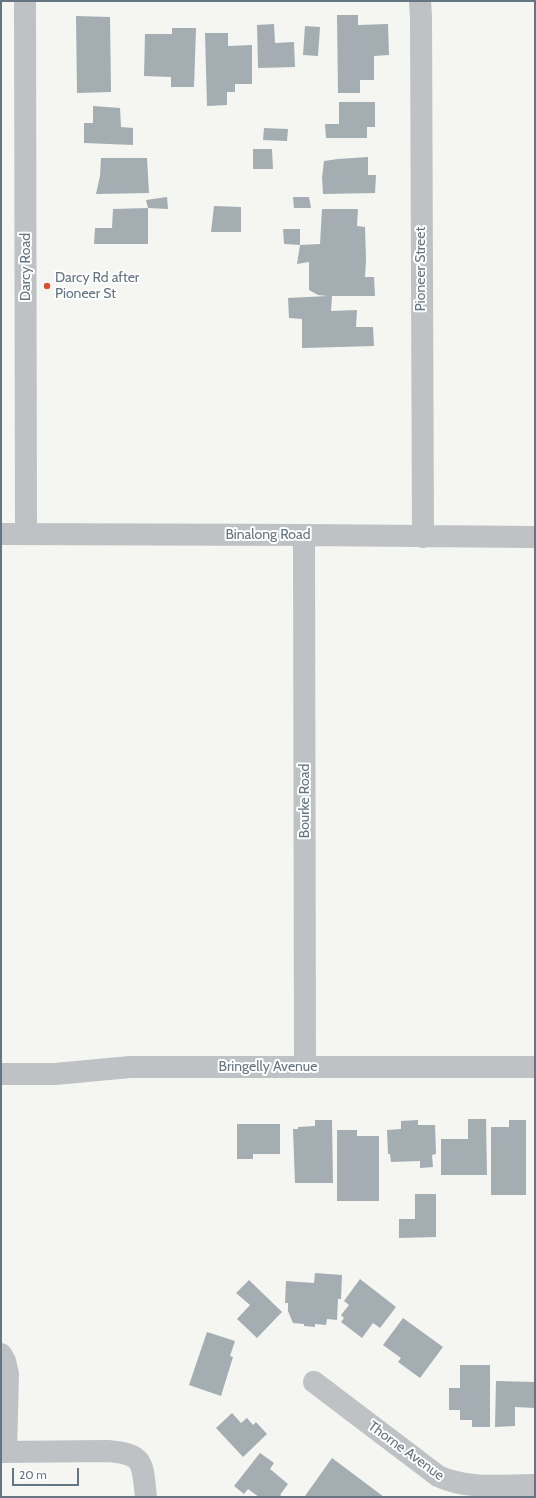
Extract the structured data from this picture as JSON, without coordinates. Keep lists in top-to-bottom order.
{
  "streets": {
    "street": [
      "Darcy Road",
      "Pioneer Street",
      "Binalong Road",
      "Bourke Road",
      "Bringelly Avenue",
      "Thorne Avenue"
    ]
  },
  "crossings": [
    ["Darcy Road", "Binalong Road"],
    ["Pioneer Street", "Binalong Road"],
    ["Binalong Road", "Bourke Road"],
    ["Bourke Road", "Bringelly Avenue"]
  ],
  "places": ["Darcy Rd after Pioneer St"],
  "scale_bar": "20 m"
}
